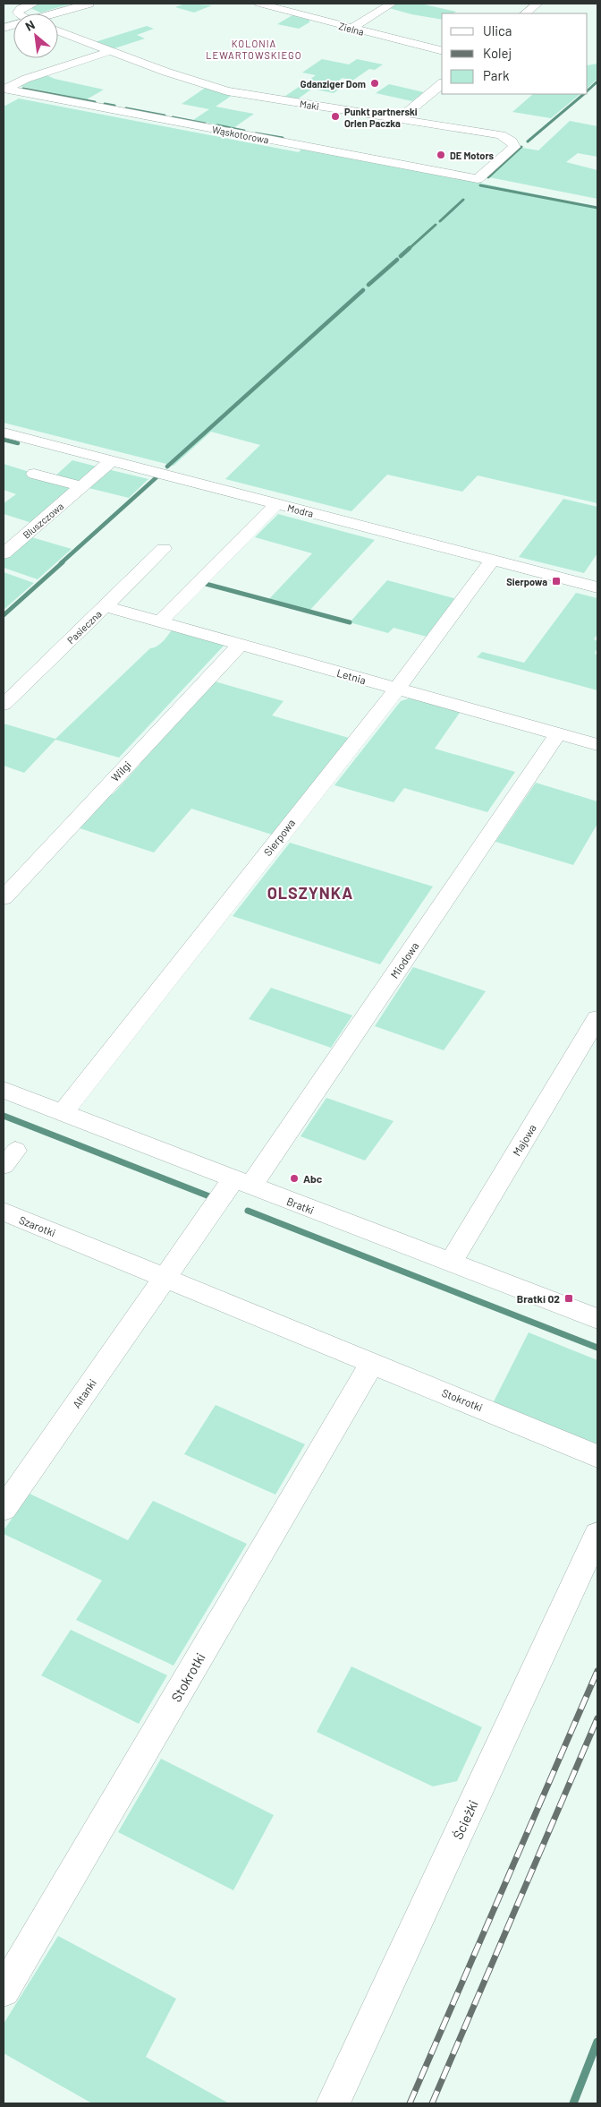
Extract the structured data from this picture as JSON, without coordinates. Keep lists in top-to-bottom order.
{
  "streets": {
    "street": [
      "Zielna",
      "Maki",
      "Wąskotorowa",
      "Modra",
      "Bluszczowa",
      "Pasieczna",
      "Letnia",
      "Wilgi",
      "Sierpowa",
      "Miodowa",
      "Majowa",
      "Bratki",
      "Szarotki",
      "Altanki",
      "Stokrotki",
      "Ścieżki"
    ]
  },
  "crossings": [
    ["Maki", "Wąskotorowa"],
    ["Modra", "Bluszczowa"],
    ["Modra", "Sierpowa"],
    ["Pasieczna", "Letnia"],
    ["Letnia", "Wilgi"],
    ["Letnia", "Sierpowa"],
    ["Letnia", "Miodowa"],
    ["Sierpowa", "Bratki"],
    ["Miodowa", "Bratki"],
    ["Miodowa", "Altanki"],
    ["Majowa", "Bratki"],
    ["Bratki", "Altanki"],
    ["Szarotki", "Altanki"],
    ["Szarotki", "Stokrotki"],
    ["Altanki", "Stokrotki"]
  ],
  "districts": ["KOLONIA LEWARTOWSKIEGO", "OLSZYNKA"],
  "places": {
    "other": [
      "Gdanziger Dom",
      "Punkt partnerski Orlen Paczka",
      "DE Motors",
      "Abc"
    ],
    "transit": ["Sierpowa", "Bratki 02"]
  },
  "legend": ["Ulica", "Kolej", "Park"],
  "north": "top left"
}
